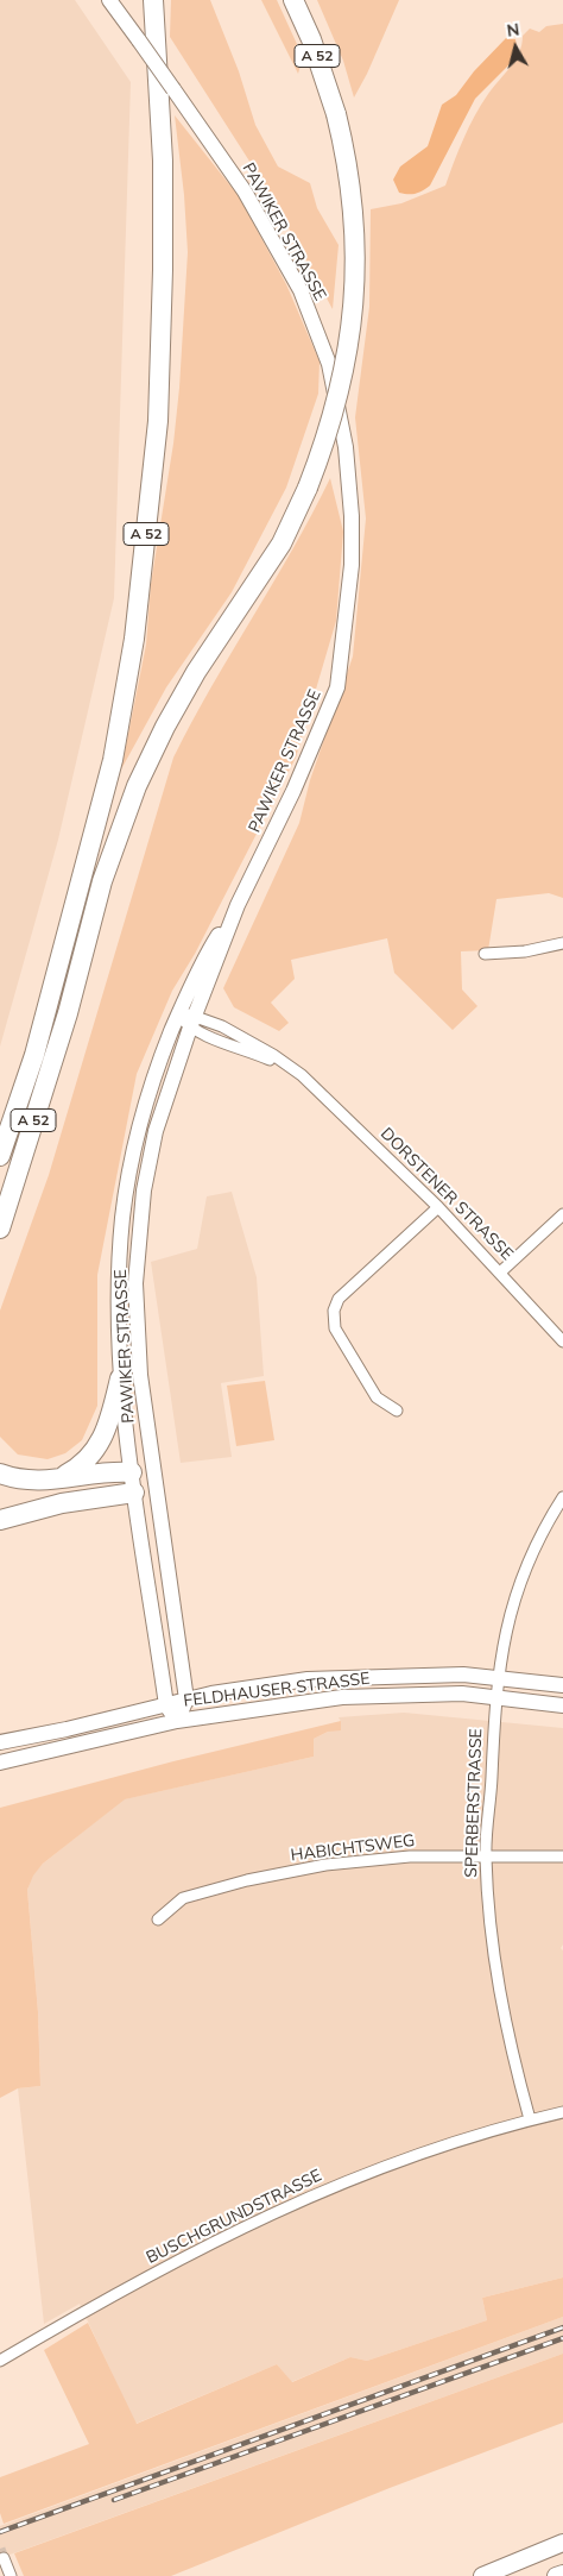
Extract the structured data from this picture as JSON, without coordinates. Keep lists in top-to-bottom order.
{
  "streets": {
    "highway": ["A 52"],
    "street": [
      "PAWIKER STRASSE",
      "DORSTENER STRASSE",
      "FELDHAUSER STRASSE",
      "SPERBERSTRASSE",
      "HABICHTSWEG",
      "BUSCHGRUNDSTRASSE"
    ]
  },
  "crossings": [
    ["PAWIKER STRASSE", "DORSTENER STRASSE"],
    ["PAWIKER STRASSE", "FELDHAUSER STRASSE"],
    ["FELDHAUSER STRASSE", "SPERBERSTRASSE"],
    ["SPERBERSTRASSE", "HABICHTSWEG"],
    ["SPERBERSTRASSE", "BUSCHGRUNDSTRASSE"]
  ],
  "north": "top"
}
